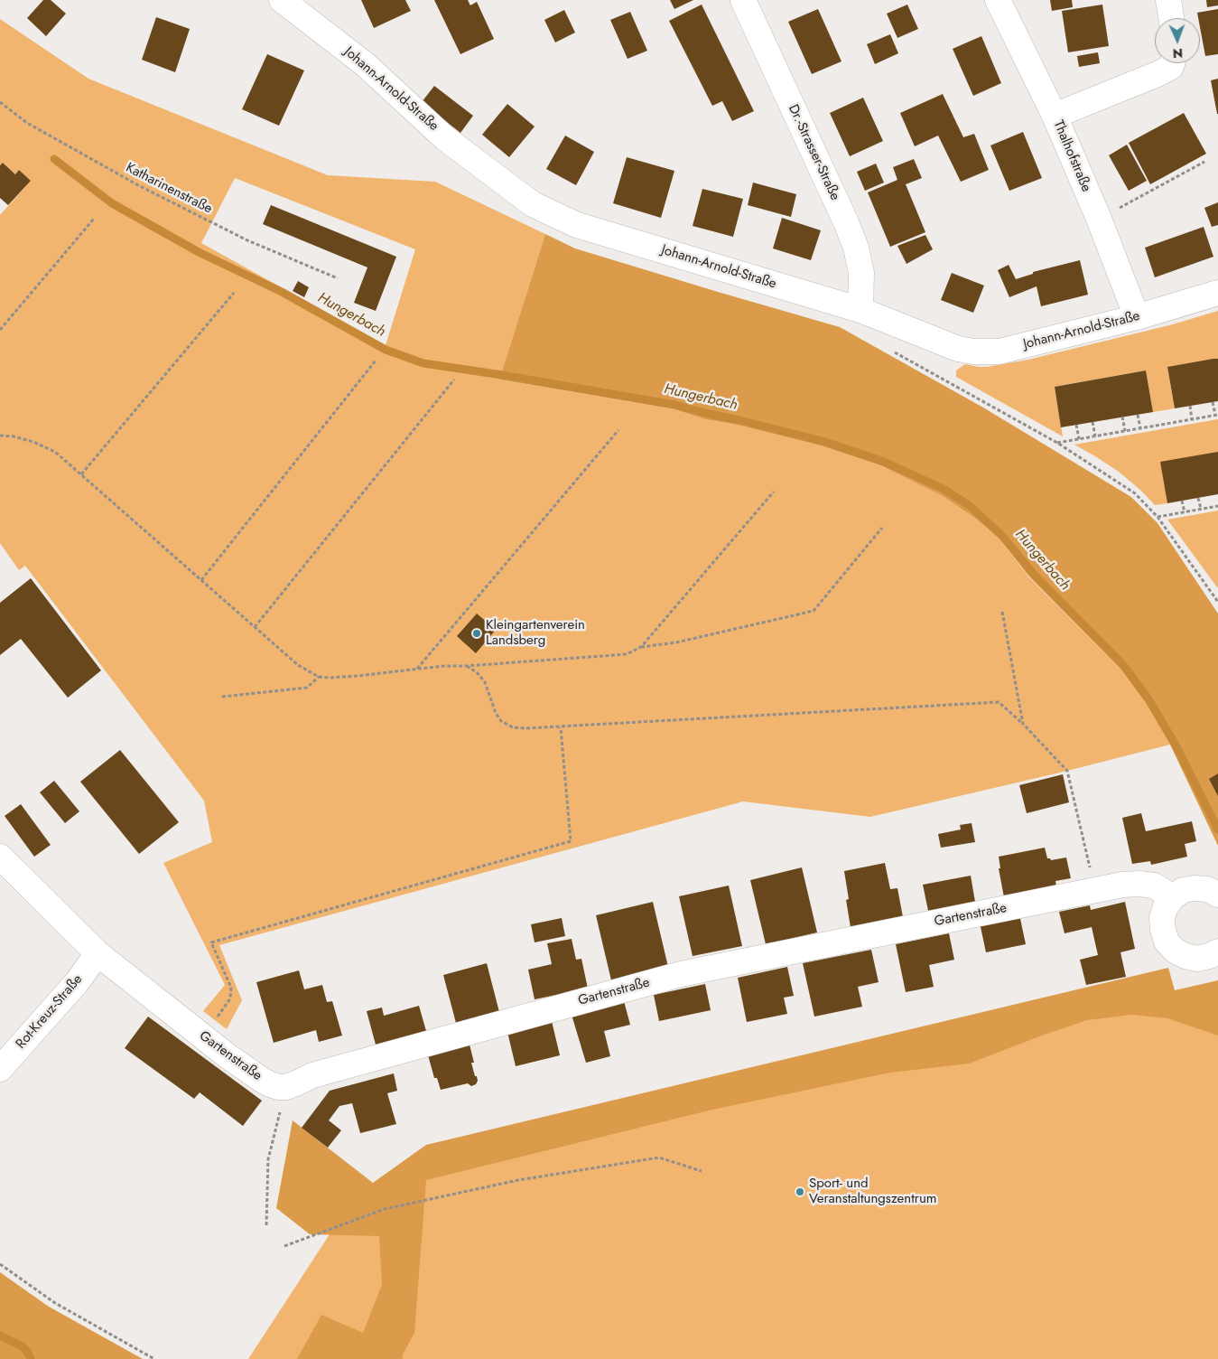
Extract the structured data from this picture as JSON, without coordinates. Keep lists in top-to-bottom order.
{
  "streets": {
    "street": [
      "Johann-Arnold-Straße",
      "Dr.-Strasser-Straße",
      "Thalhofstraße",
      "Gartenstraße",
      "Rot-Kreuz-Straße"
    ],
    "path": ["Katharinenstraße"]
  },
  "crossings": [
    ["Johann-Arnold-Straße", "Dr.-Strasser-Straße"],
    ["Johann-Arnold-Straße", "Thalhofstraße"],
    ["Gartenstraße", "Rot-Kreuz-Straße"]
  ],
  "water": ["Hungerbach"],
  "places": ["Kleingartenverein Landsberg", "Sport- und Veranstaltungszentrum"],
  "north": "bottom"
}
